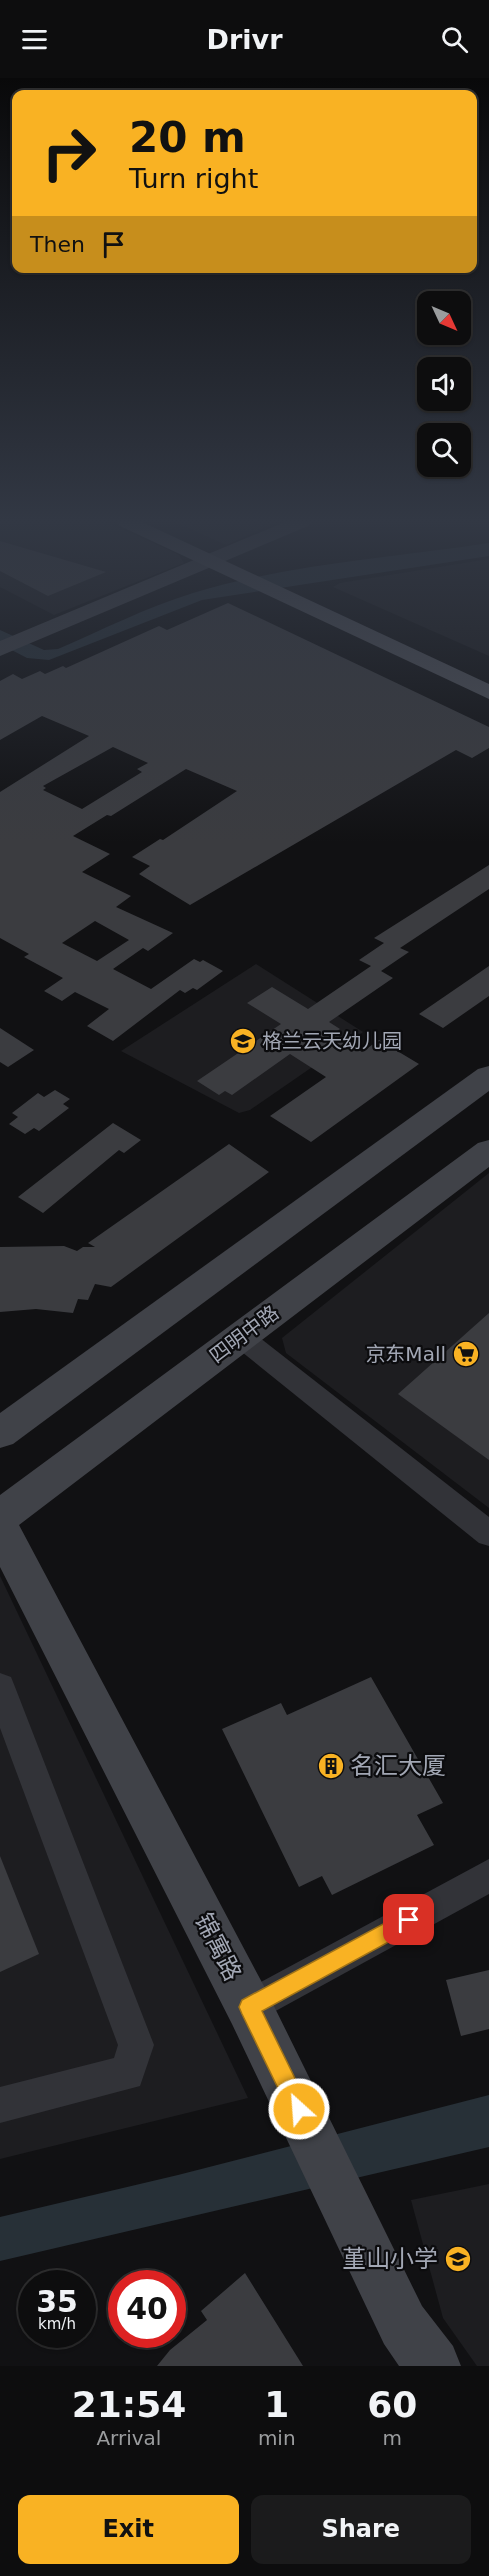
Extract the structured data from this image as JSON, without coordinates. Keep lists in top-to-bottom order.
{
  "streets": {
    "main road": ["四明中路", "锦寓路"]
  },
  "places": {
    "school or university": ["格兰云天幼儿园", "堇山小学"],
    "supermarket": ["京东Mall"],
    "building": ["名汇大厦"]
  },
  "north": "bottom right",
  "page": {
    "header": "Drivr",
    "turn": ["20 m", "Turn right"],
    "then": "Then",
    "speed": "35 km/h",
    "limit": "40",
    "eta": [
      "21:54",
      "Arrival",
      "1",
      "min",
      "60",
      "m"
    ],
    "buttons": ["Exit", "Share"]
  }
}
